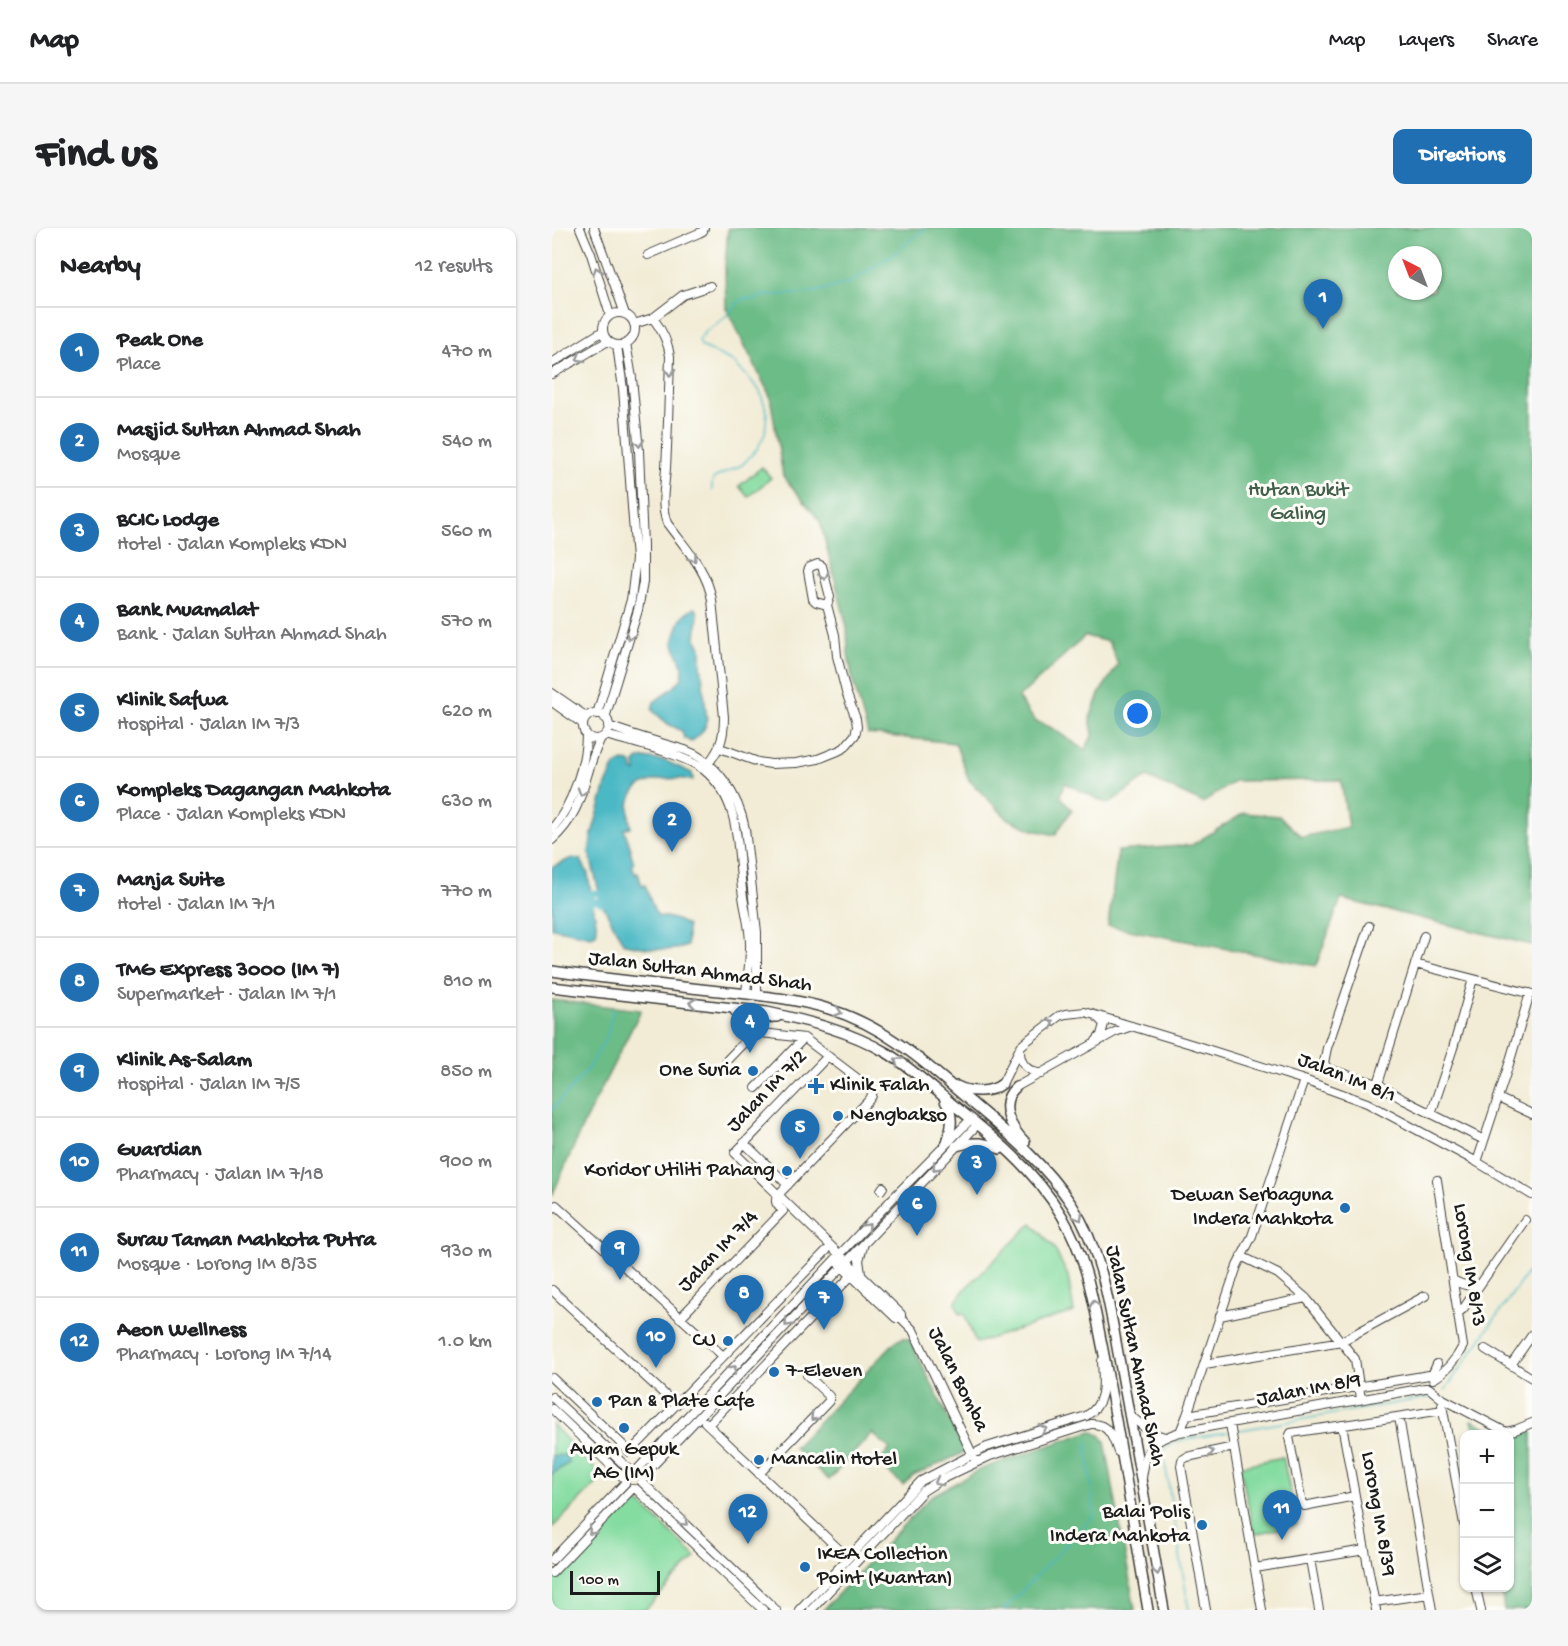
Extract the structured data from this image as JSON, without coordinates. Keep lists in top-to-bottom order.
{
  "streets": {
    "main road": ["Jalan Sultan Ahmad Shah"],
    "street": [
      "Jalan IM 8/1",
      "Jalan IM 7/2",
      "Jalan IM 7/4",
      "Lorong IM 8/13",
      "Jalan Bomba",
      "Jalan IM 8/9",
      "Lorong IM 8/39"
    ]
  },
  "crossings": [
    ["Jalan IM 7/2", "Jalan Bomba"],
    ["Jalan IM 7/4", "Jalan Bomba"]
  ],
  "parks": ["Hutan Bukit Galing"],
  "places": {
    "other": [
      "One Suria",
      "Nengbakso",
      "Koridor Utiliti Pahang",
      "Dewan Serbaguna Indera Mahkota",
      "CU",
      "7-Eleven",
      "Pan & Plate Cafe",
      "Ayam Gepuk AG (IM)",
      "Mancalin Hotel",
      "Balai Polis Indera Mahkota",
      "IKEA Collection Point (Kuantan)"
    ],
    "health": ["Klinik Falah"]
  },
  "scale_bar": "100 m",
  "north": "top left",
  "page": {
    "header": "Map",
    "nav": ["Map", "Layers", "Share"],
    "buttons": "Directions",
    "title": "Find us",
    "heading": ["Nearby", "12 results"],
    "pins": [
      "1",
      "2",
      "4",
      "5",
      "3",
      "6",
      "9",
      "8",
      "7",
      "10",
      "11",
      "12"
    ],
    "list": [
      {
        "mark": "1",
        "name": "Peak One",
        "note": "Place",
        "value": "470 m"
      },
      {
        "mark": "2",
        "name": "Masjid Sultan Ahmad Shah",
        "note": "Mosque",
        "value": "540 m"
      },
      {
        "mark": "3",
        "name": "BCIC Lodge",
        "note": "Hotel · Jalan Kompleks KDN",
        "value": "560 m"
      },
      {
        "mark": "4",
        "name": "Bank Muamalat",
        "note": "Bank · Jalan Sultan Ahmad Shah",
        "value": "570 m"
      },
      {
        "mark": "5",
        "name": "Klinik Safwa",
        "note": "Hospital · Jalan IM 7/3",
        "value": "620 m"
      },
      {
        "mark": "6",
        "name": "Kompleks Dagangan Mahkota",
        "note": "Place · Jalan Kompleks KDN",
        "value": "630 m"
      },
      {
        "mark": "7",
        "name": "Manja Suite",
        "note": "Hotel · Jalan IM 7/1",
        "value": "770 m"
      },
      {
        "mark": "8",
        "name": "TMG Express 3000 (IM 7)",
        "note": "Supermarket · Jalan IM 7/1",
        "value": "810 m"
      },
      {
        "mark": "9",
        "name": "Klinik As-Salam",
        "note": "Hospital · Jalan IM 7/5",
        "value": "850 m"
      },
      {
        "mark": "10",
        "name": "Guardian",
        "note": "Pharmacy · Jalan IM 7/18",
        "value": "900 m"
      },
      {
        "mark": "11",
        "name": "Surau Taman Mahkota Putra",
        "note": "Mosque · Lorong IM 8/35",
        "value": "930 m"
      },
      {
        "mark": "12",
        "name": "Aeon Wellness",
        "note": "Pharmacy · Lorong IM 7/14",
        "value": "1.0 km"
      }
    ],
    "map_buttons": ["+", "−"],
    "scale": "100 m"
  }
}
